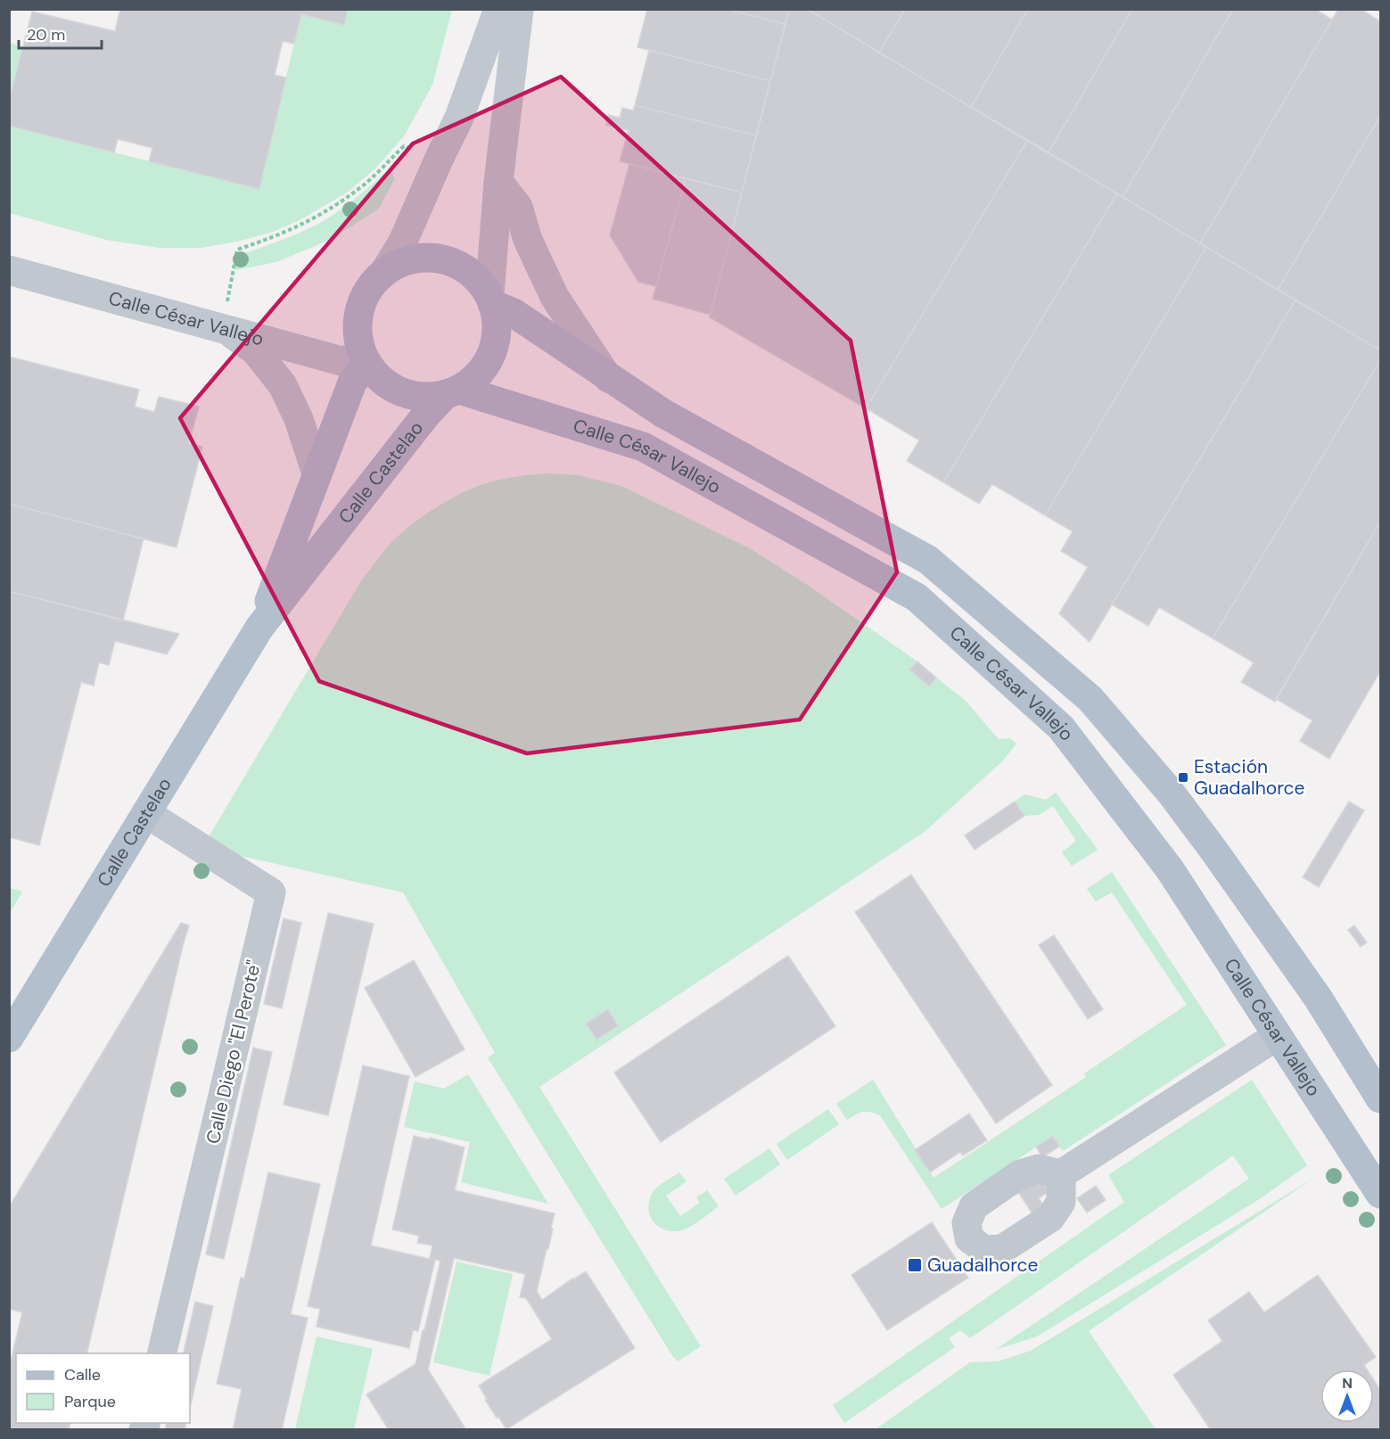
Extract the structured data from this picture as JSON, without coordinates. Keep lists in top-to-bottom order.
{
  "streets": {
    "main road": ["Calle César Vallejo", "Calle Castelao"],
    "street": ["Calle Diego \"El Perote\""]
  },
  "crossings": [
    ["Calle César Vallejo", "Calle Castelao"],
    ["Calle Castelao", "Calle Diego \"El Perote\""]
  ],
  "places": {
    "transit": ["Estación Guadalhorce", "Guadalhorce"]
  },
  "legend": ["Calle", "Parque"],
  "scale_bar": "20 m",
  "north": "top"
}
